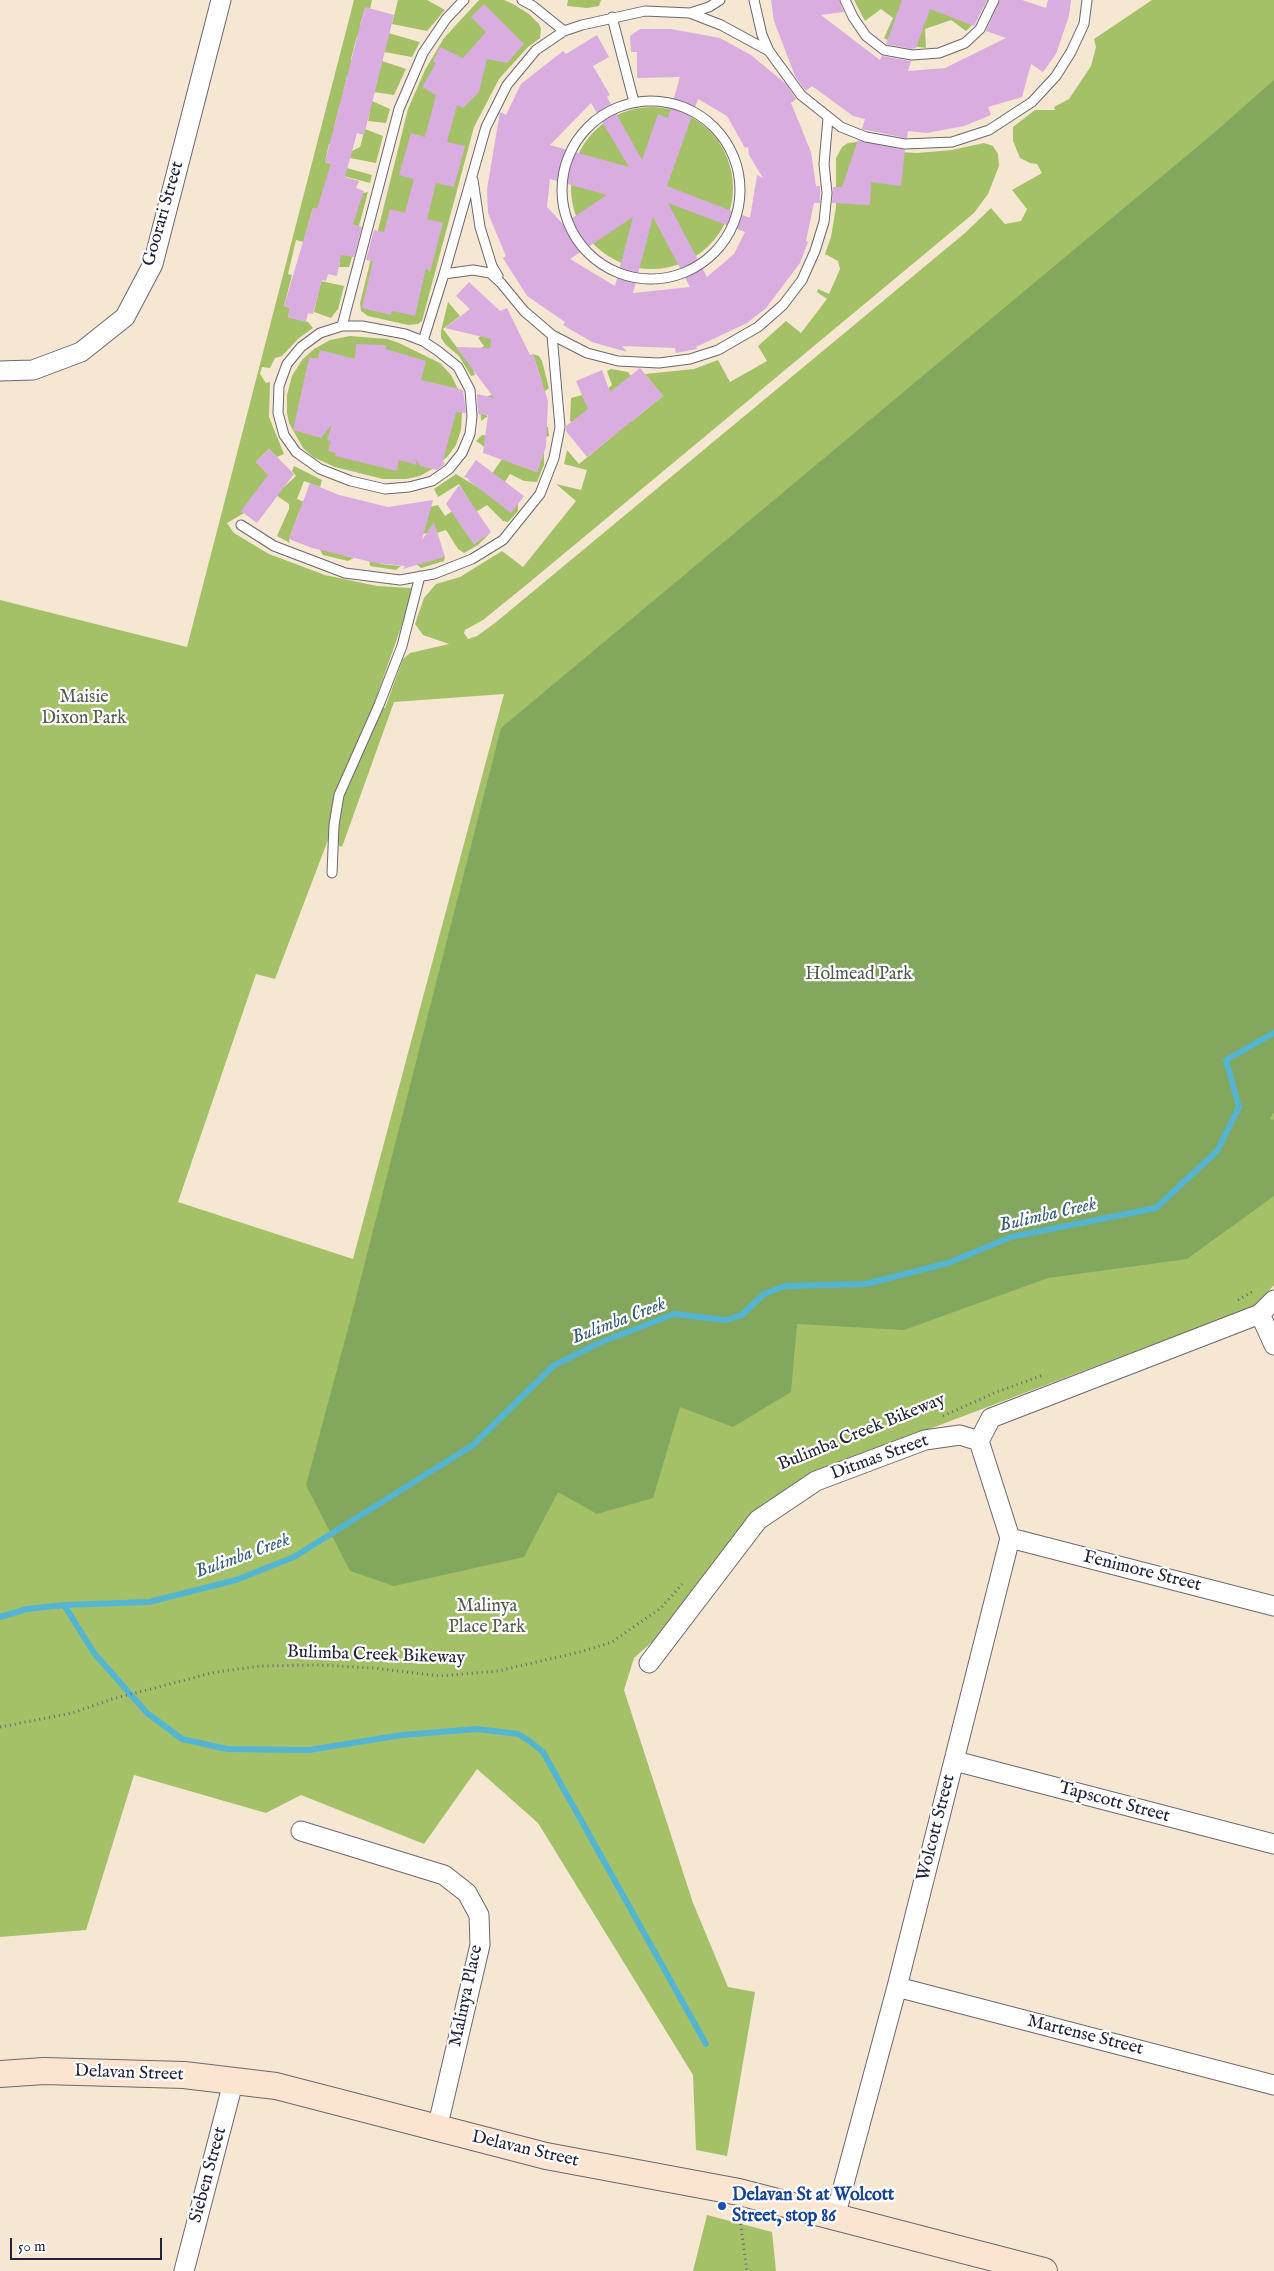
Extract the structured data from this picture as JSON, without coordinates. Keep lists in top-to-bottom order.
{
  "streets": {
    "street": [
      "Goorari Street",
      "Ditmas Street",
      "Fenimore Street",
      "Tapscott Street",
      "Wolcott Street",
      "Malinya Place",
      "Martense Street",
      "Delavan Street",
      "Sieben Street"
    ],
    "path": ["Bulimba Creek Bikeway"]
  },
  "crossings": [
    ["Fenimore Street", "Wolcott Street"],
    ["Tapscott Street", "Wolcott Street"],
    ["Wolcott Street", "Martense Street"],
    ["Wolcott Street", "Delavan Street"],
    ["Malinya Place", "Delavan Street"],
    ["Delavan Street", "Sieben Street"]
  ],
  "water": ["Bulimba Creek"],
  "parks": ["Maisie Dixon Park", "Holmead Park", "Malinya Place Park"],
  "places": ["Delavan St at Wolcott Street, stop 86"],
  "scale_bar": "50 m"
}
